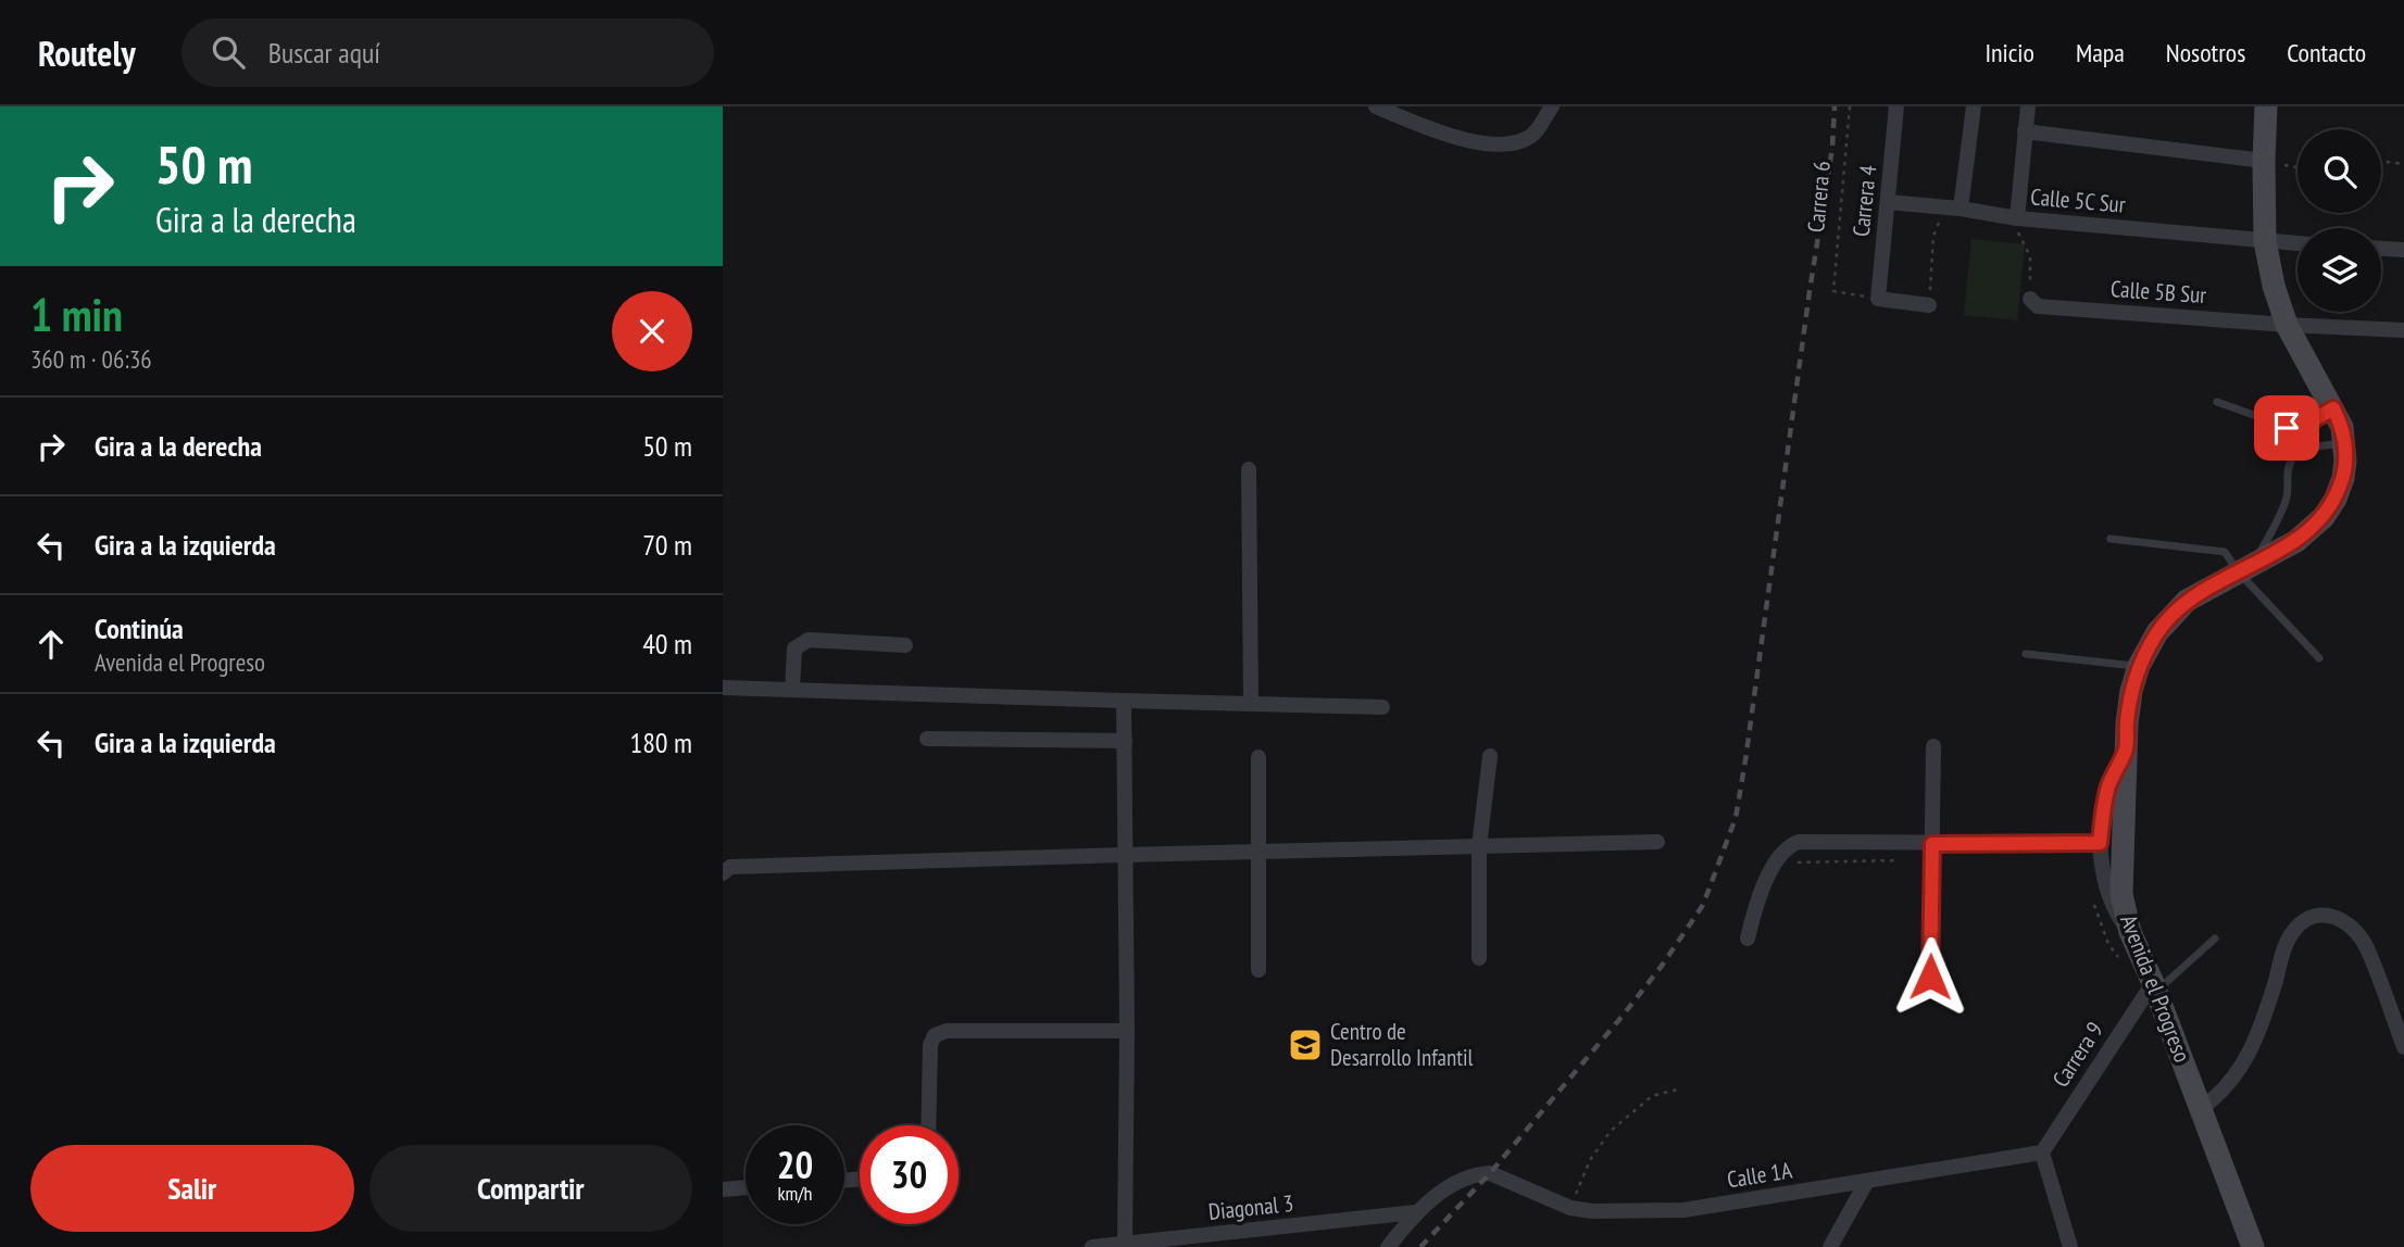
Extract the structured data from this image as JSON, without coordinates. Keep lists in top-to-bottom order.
{
  "streets": {
    "main road": ["Avenida el Progreso"],
    "street": [
      "Carrera 4",
      "Calle 5C Sur",
      "Calle 5B Sur",
      "Carrera 9",
      "Calle 1A",
      "Diagonal 3"
    ],
    "path": ["Carrera 6"]
  },
  "crossings": [
    ["Carrera 6", "Carrera 4"],
    ["Carrera 4", "Calle 5C Sur"],
    ["Calle 5C Sur", "Avenida el Progreso"],
    ["Calle 5B Sur", "Avenida el Progreso"],
    ["Avenida el Progreso", "Carrera 9"],
    ["Carrera 9", "Calle 1A"],
    ["Calle 1A", "Diagonal 3"]
  ],
  "places": {
    "school or university": ["Centro de Desarrollo Infantil"]
  },
  "page": {
    "header": "Routely",
    "search": "Buscar aquí",
    "nav": [
      "Inicio",
      "Mapa",
      "Nosotros",
      "Contacto"
    ],
    "turn": ["50 m", "Gira a la derecha"],
    "heading": ["1 min", "360 m · 06:36"],
    "list": [
      {
        "name": "Gira a la derecha",
        "value": "50 m"
      },
      {
        "name": "Gira a la izquierda",
        "value": "70 m"
      },
      {
        "name": "Continúa",
        "note": "Avenida el Progreso",
        "value": "40 m"
      },
      {
        "name": "Gira a la izquierda",
        "value": "180 m"
      }
    ],
    "speed": "20 km/h",
    "limit": "30",
    "buttons": ["Salir", "Compartir"]
  }
}
